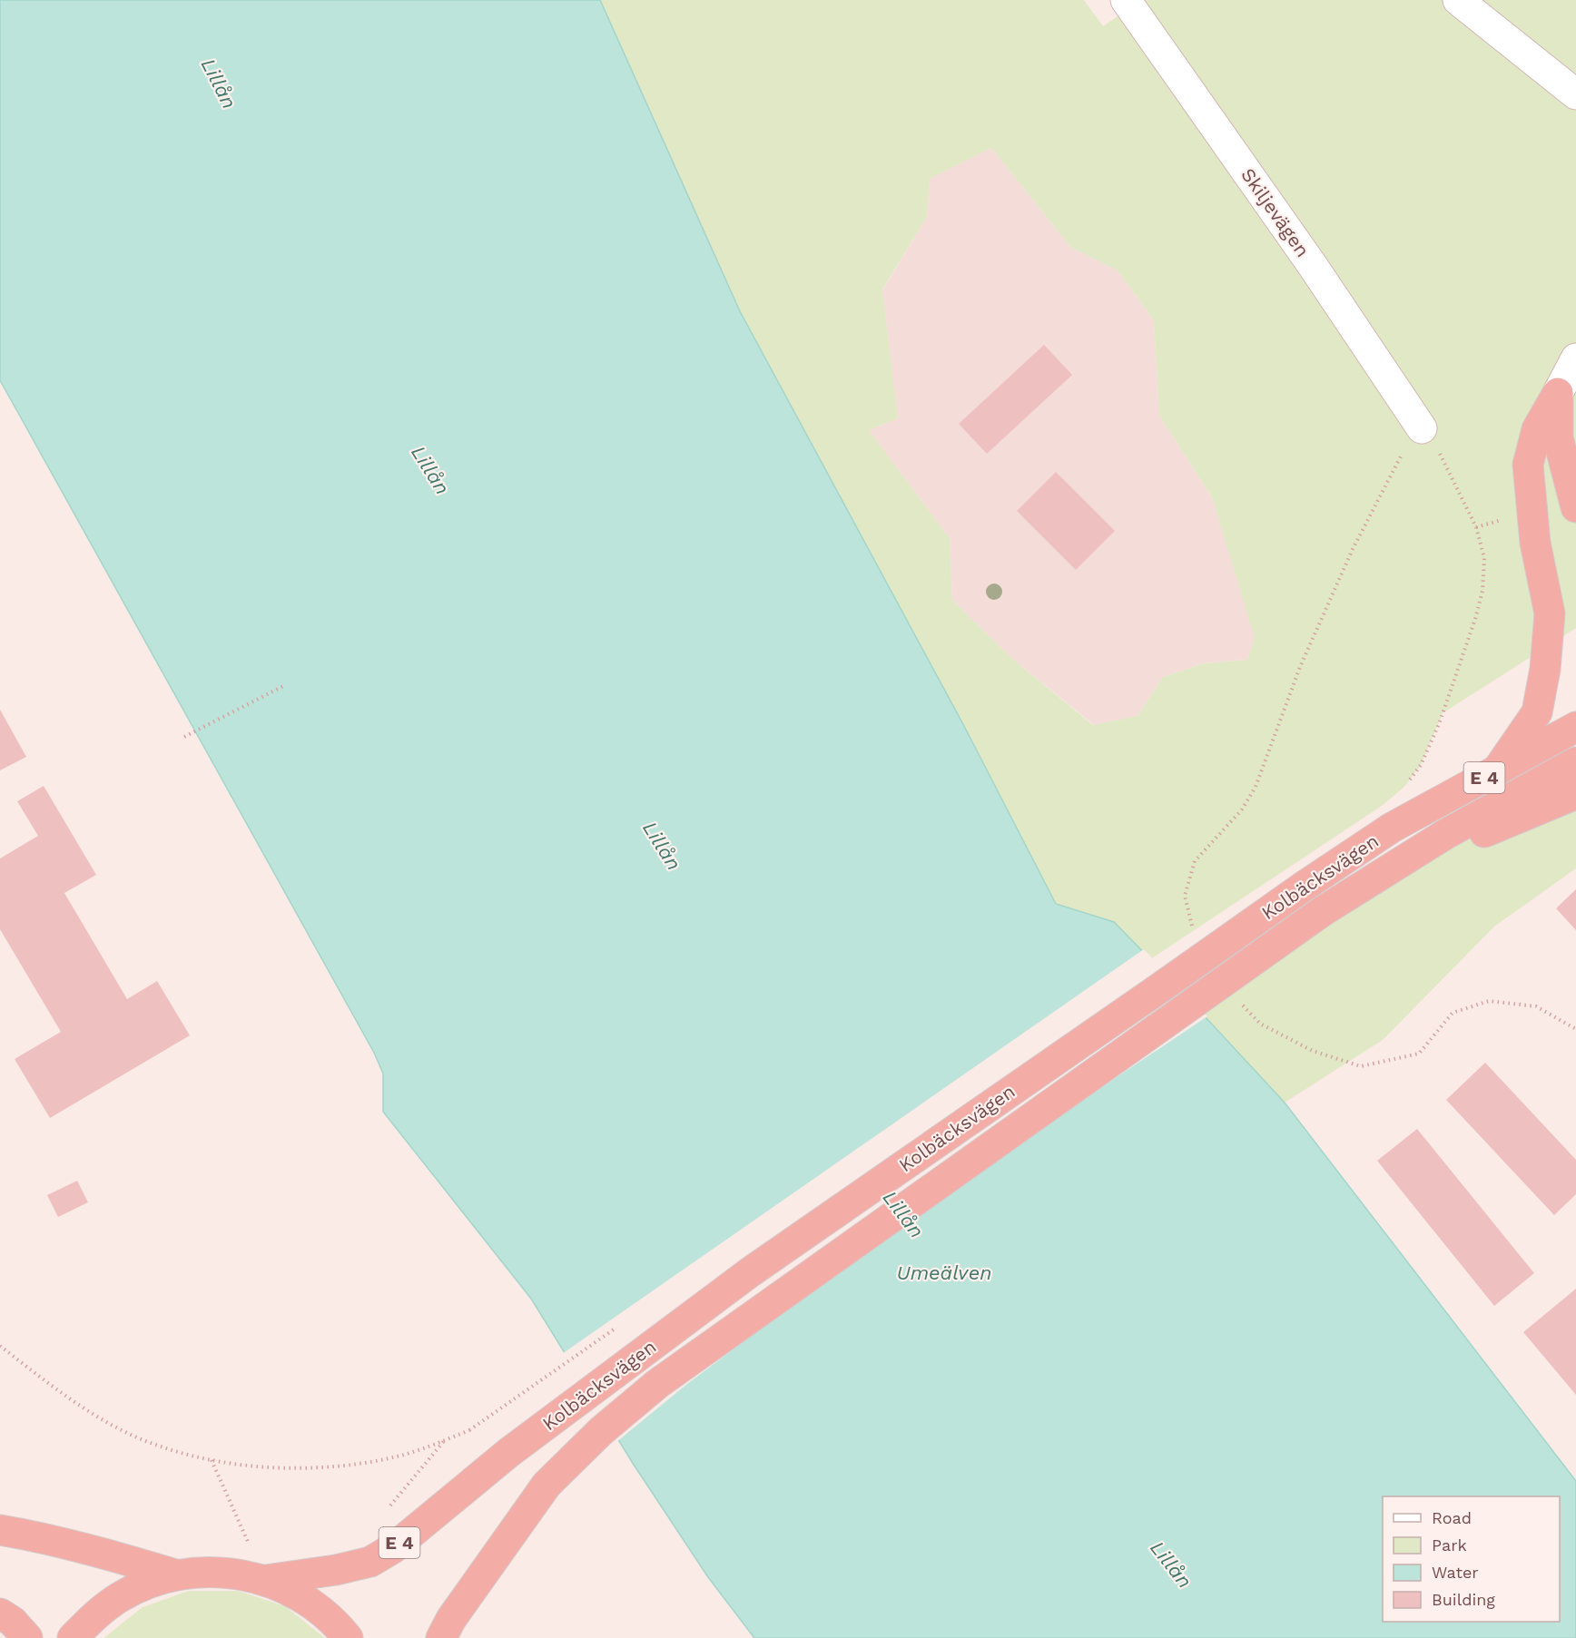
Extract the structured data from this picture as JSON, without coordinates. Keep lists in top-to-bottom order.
{
  "streets": {
    "highway": ["E 4", "Kolbäcksvägen"],
    "street": ["Skiljevägen"]
  },
  "crossings": [
    ["E 4", "Kolbäcksvägen"]
  ],
  "water": ["Lillån", "Umeälven"],
  "legend": [
    "Road",
    "Park",
    "Water",
    "Building"
  ]
}
